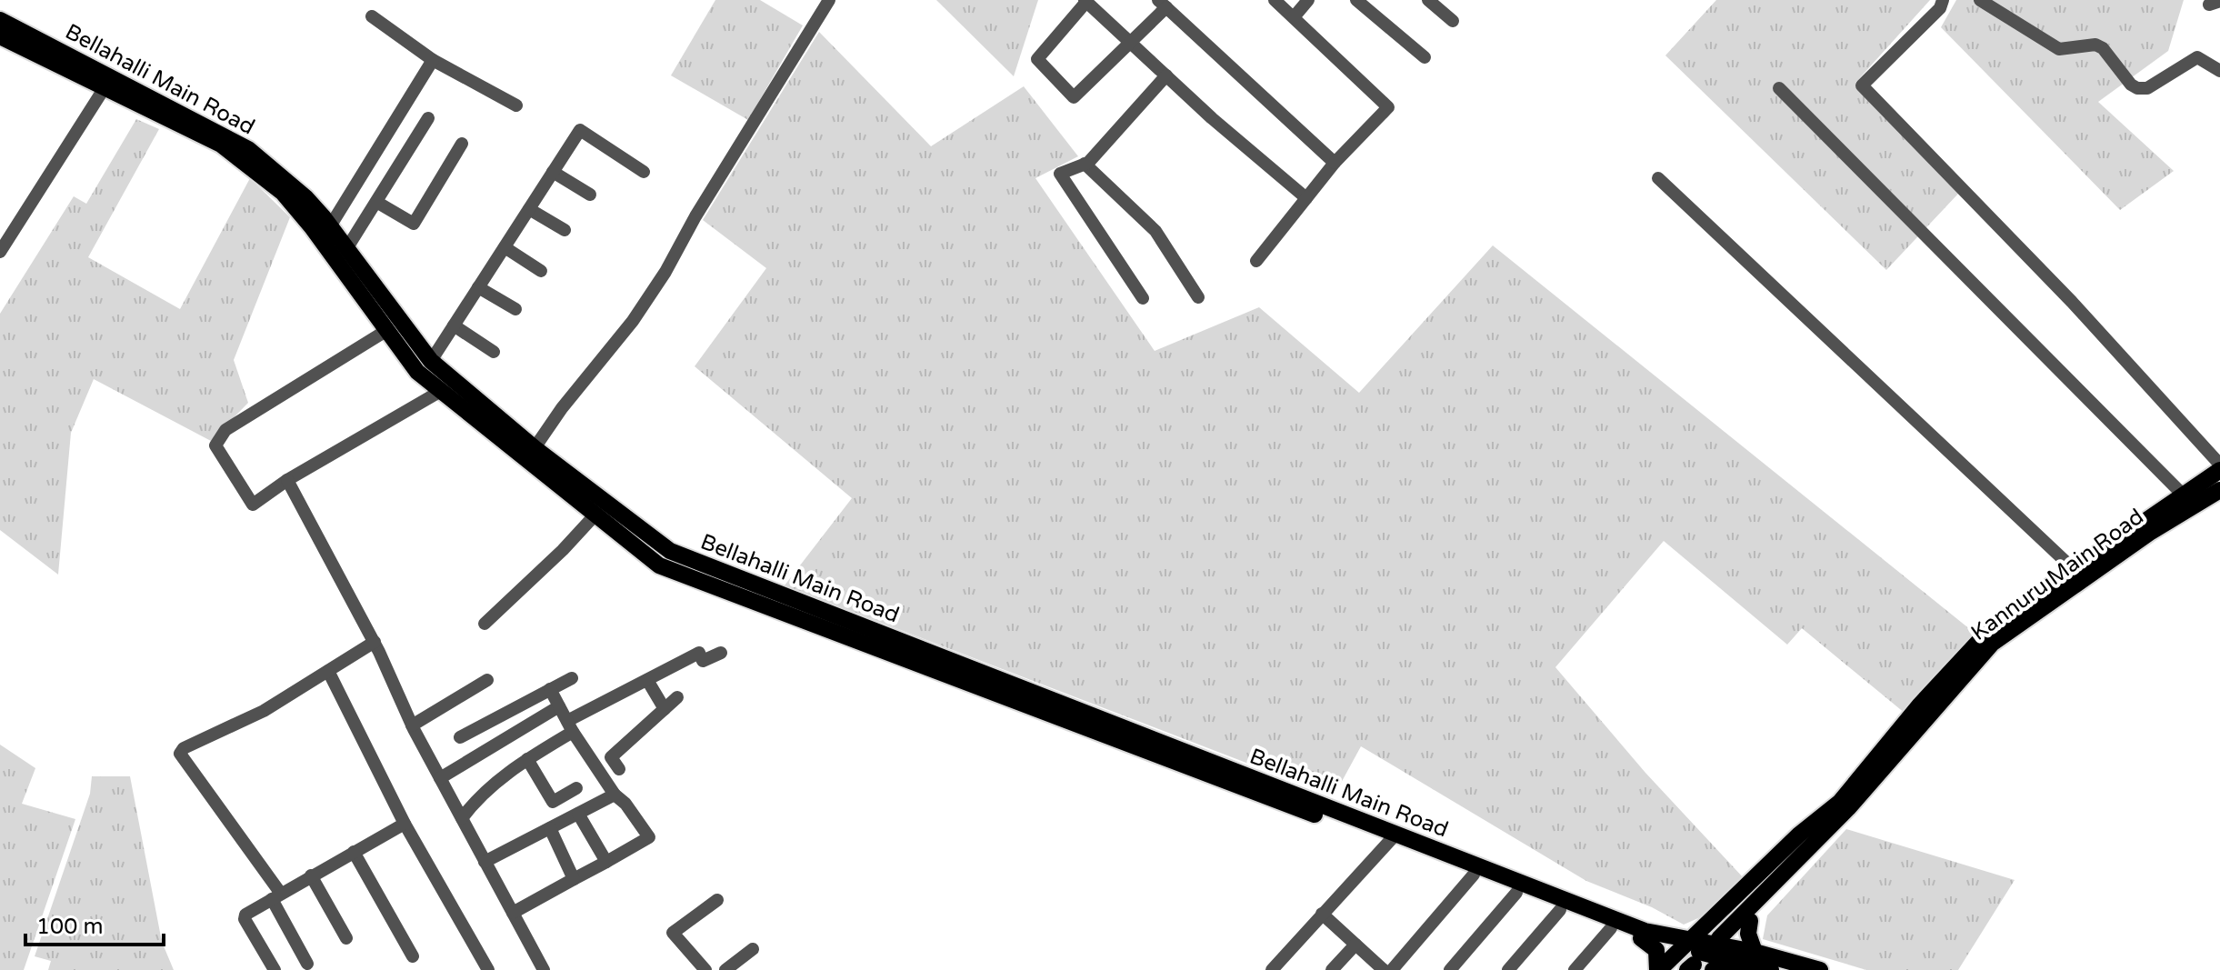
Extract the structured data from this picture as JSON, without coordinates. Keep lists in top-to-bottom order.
{
  "streets": {
    "main road": ["Bellahalli Main Road", "Kannuru Main Road"]
  },
  "scale_bar": "100 m"
}
